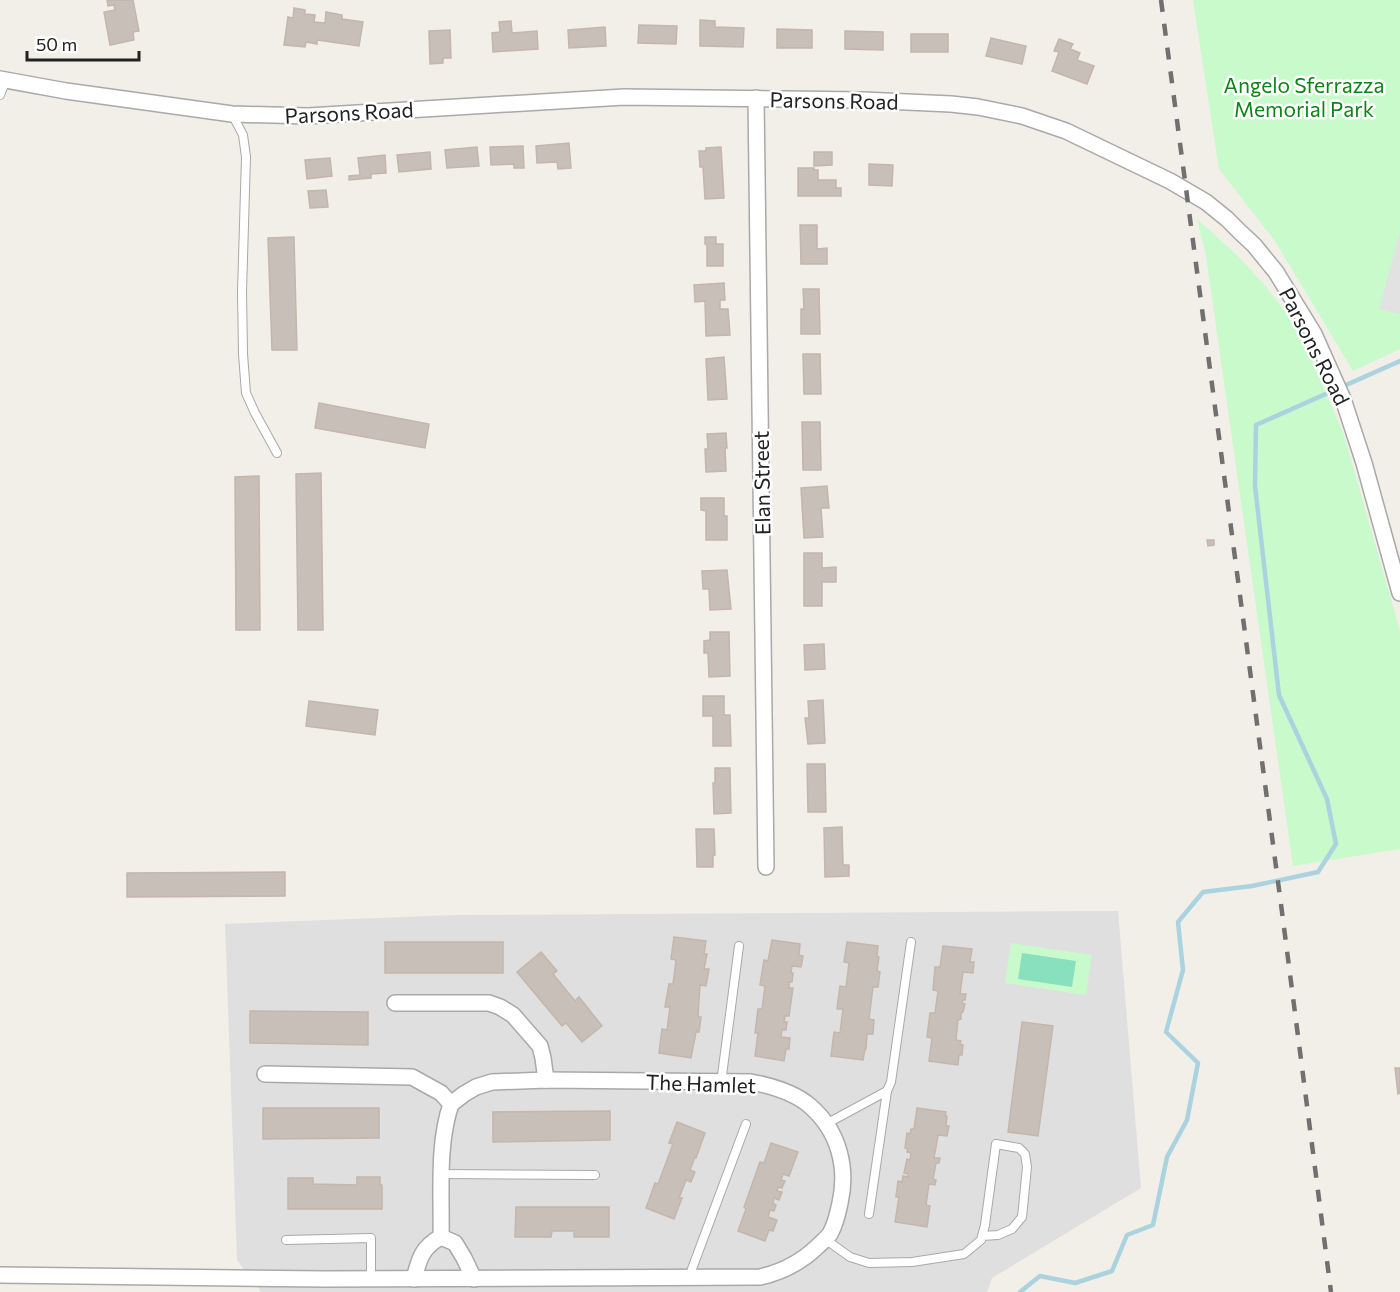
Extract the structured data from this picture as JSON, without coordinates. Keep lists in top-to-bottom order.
{
  "streets": {
    "street": ["Parsons Road", "Elan Street", "The Hamlet"]
  },
  "crossings": [
    ["Parsons Road", "Elan Street"]
  ],
  "parks": ["Angelo Sferrazza Memorial Park"],
  "scale_bar": "50 m"
}
